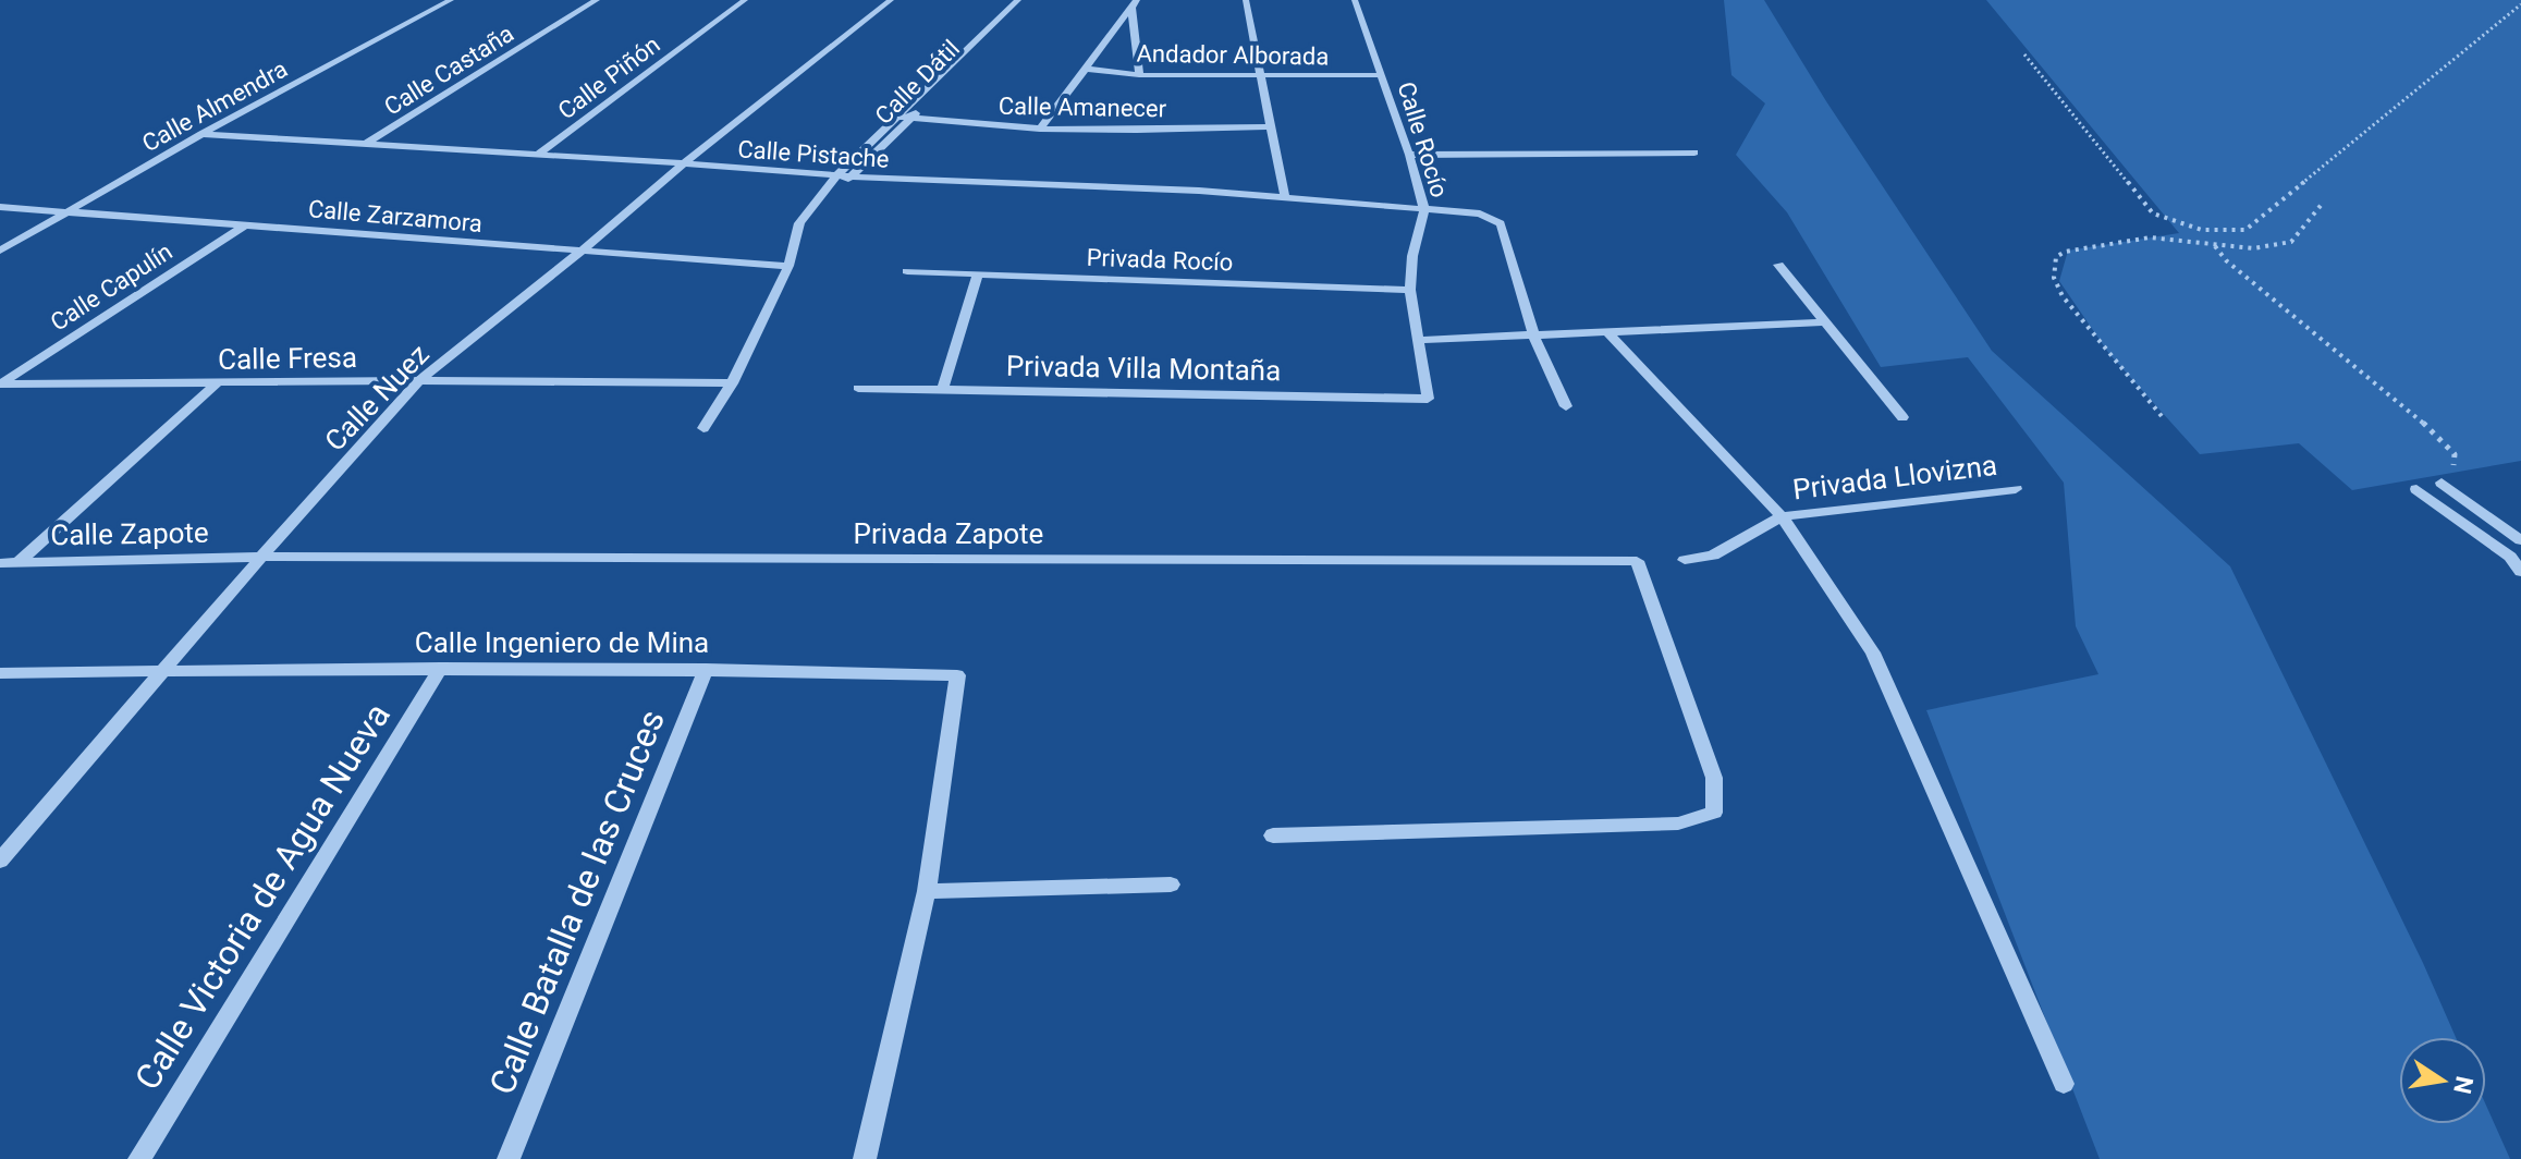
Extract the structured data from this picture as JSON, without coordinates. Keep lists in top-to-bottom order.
{
  "streets": {
    "street": [
      "Andador Alborada",
      "Calle Castaña",
      "Calle Piñón",
      "Calle Dátil",
      "Calle Almendra",
      "Calle Amanecer",
      "Calle Rocío",
      "Calle Pistache",
      "Calle Zarzamora",
      "Privada Rocío",
      "Calle Capulín",
      "Calle Fresa",
      "Privada Villa Montaña",
      "Calle Nuez",
      "Privada Llovizna",
      "Calle Zapote",
      "Privada Zapote",
      "Calle Ingeniero de Mina",
      "Calle Victoria de Agua Nueva",
      "Calle Batalla de las Cruces"
    ]
  },
  "crossings": [
    ["Andador Alborada", "Calle Rocío"],
    ["Calle Castaña", "Calle Pistache"],
    ["Calle Piñón", "Calle Pistache"],
    ["Calle Dátil", "Calle Amanecer"],
    ["Calle Dátil", "Calle Pistache"],
    ["Calle Dátil", "Calle Zarzamora"],
    ["Calle Dátil", "Calle Fresa"],
    ["Calle Almendra", "Calle Pistache"],
    ["Calle Almendra", "Calle Zarzamora"],
    ["Calle Rocío", "Calle Pistache"],
    ["Calle Rocío", "Privada Rocío"],
    ["Calle Rocío", "Privada Villa Montaña"],
    ["Calle Pistache", "Calle Nuez"],
    ["Calle Zarzamora", "Calle Capulín"],
    ["Calle Zarzamora", "Calle Nuez"],
    ["Calle Capulín", "Calle Fresa"],
    ["Calle Fresa", "Calle Nuez"],
    ["Calle Nuez", "Calle Zapote"],
    ["Calle Nuez", "Privada Zapote"],
    ["Calle Nuez", "Calle Ingeniero de Mina"],
    ["Calle Zapote", "Privada Zapote"],
    ["Calle Ingeniero de Mina", "Calle Victoria de Agua Nueva"],
    ["Calle Ingeniero de Mina", "Calle Batalla de las Cruces"]
  ],
  "north": "right"
}
